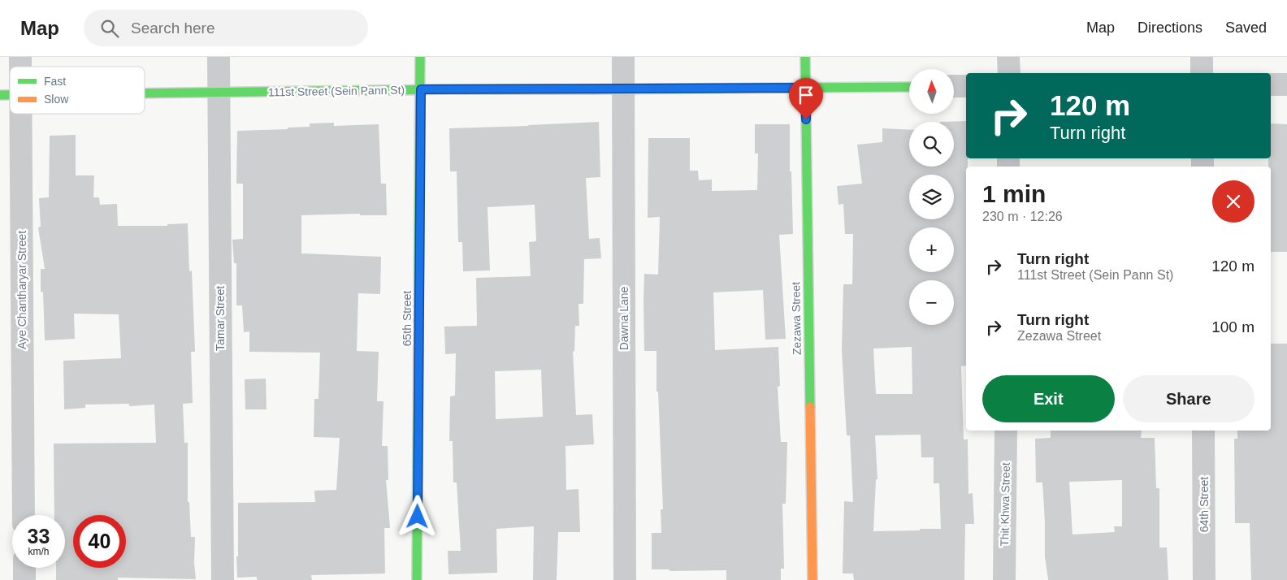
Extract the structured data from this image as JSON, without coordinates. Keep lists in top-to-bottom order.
{
  "streets": {
    "street": [
      "111st Street (Sein Pann St)",
      "Aye Chantharyar Street",
      "Tamar Street",
      "65th Street",
      "Dawna Lane",
      "Zezawa Street",
      "Thit Khwa Street",
      "64th Street"
    ]
  },
  "crossings": [
    ["111st Street (Sein Pann St)", "Tamar Street"],
    ["111st Street (Sein Pann St)", "65th Street"],
    ["111st Street (Sein Pann St)", "Dawna Lane"],
    ["111st Street (Sein Pann St)", "Zezawa Street"]
  ],
  "legend": ["Fast", "Slow"],
  "north": "top",
  "page": {
    "header": "Map",
    "search": "Search here",
    "nav": ["Map", "Directions", "Saved"],
    "map_buttons": ["+", "−"],
    "turn": ["120 m", "Turn right"],
    "heading": ["1 min", "230 m · 12:26"],
    "list": [
      {
        "name": "Turn right",
        "note": "111st Street (Sein Pann St)",
        "value": "120 m"
      },
      {
        "name": "Turn right",
        "note": "Zezawa Street",
        "value": "100 m"
      }
    ],
    "buttons": ["Exit", "Share"],
    "speed": "33 km/h",
    "limit": "40"
  }
}
